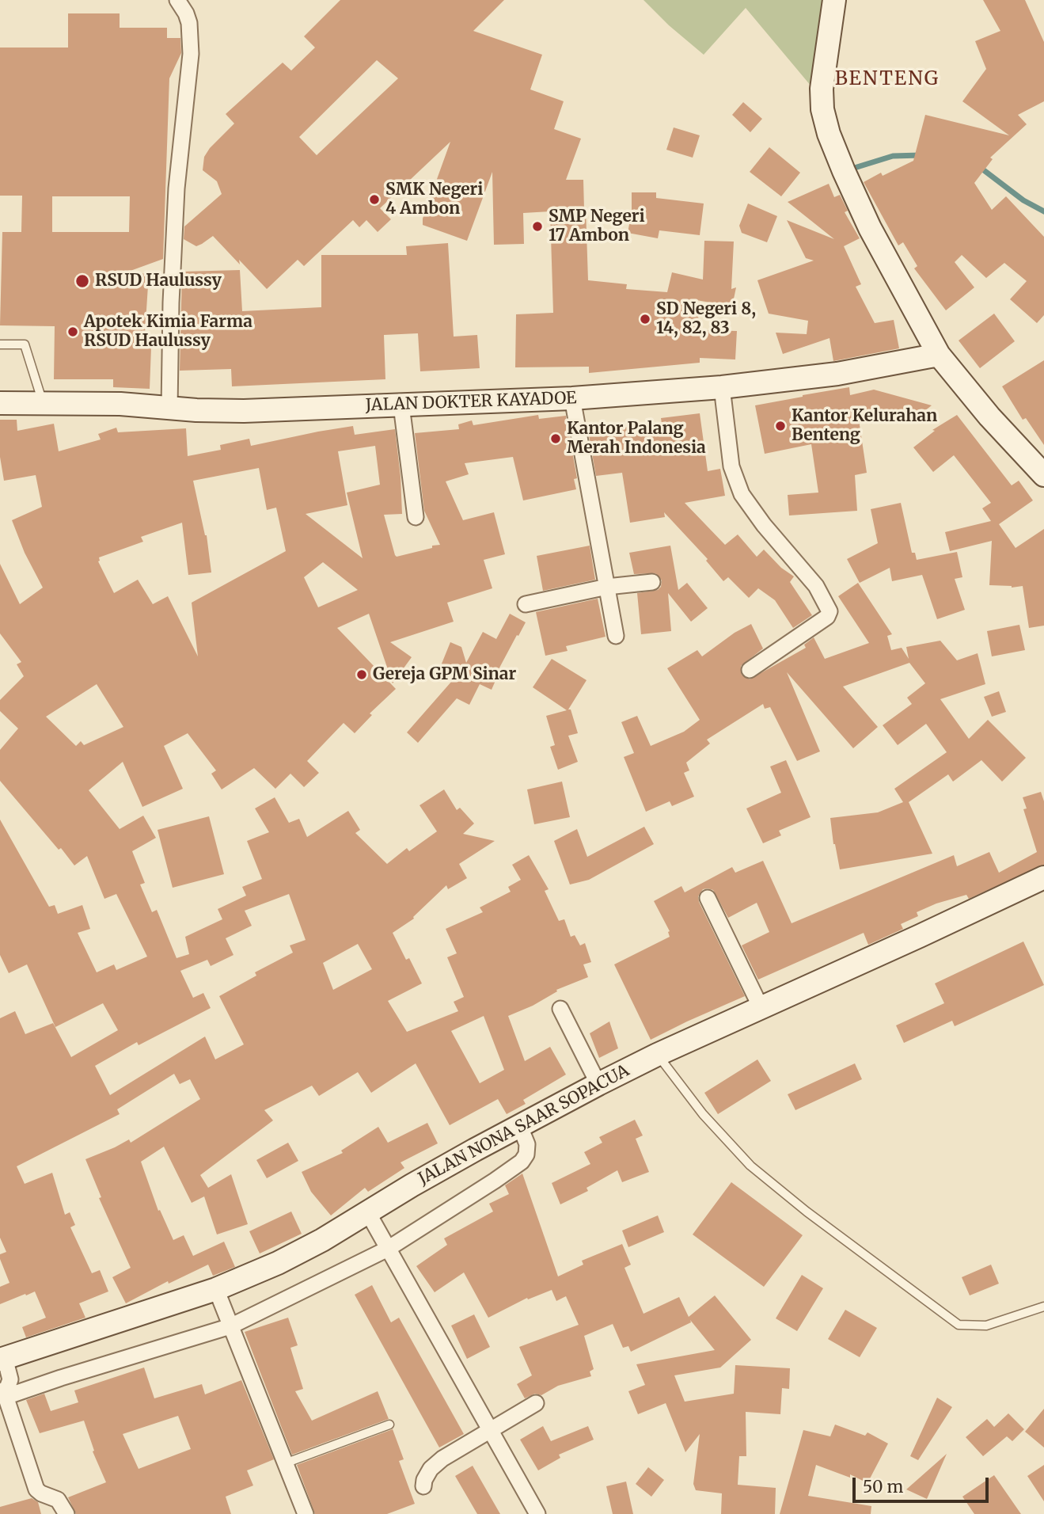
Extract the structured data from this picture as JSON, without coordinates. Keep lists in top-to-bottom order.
{
  "streets": {
    "street": ["JALAN DOKTER KAYADOE", "JALAN NONA SAAR SOPACUA"]
  },
  "districts": ["BENTENG"],
  "places": [
    "SMK Negeri 4 Ambon",
    "SMP Negeri 17 Ambon",
    "RSUD Haulussy",
    "SD Negeri 8, 14, 82, 83",
    "Apotek Kimia Farma RSUD Haulussy",
    "Kantor Kelurahan Benteng",
    "Kantor Palang Merah Indonesia",
    "Gereja GPM Sinar"
  ],
  "scale_bar": "50 m"
}
